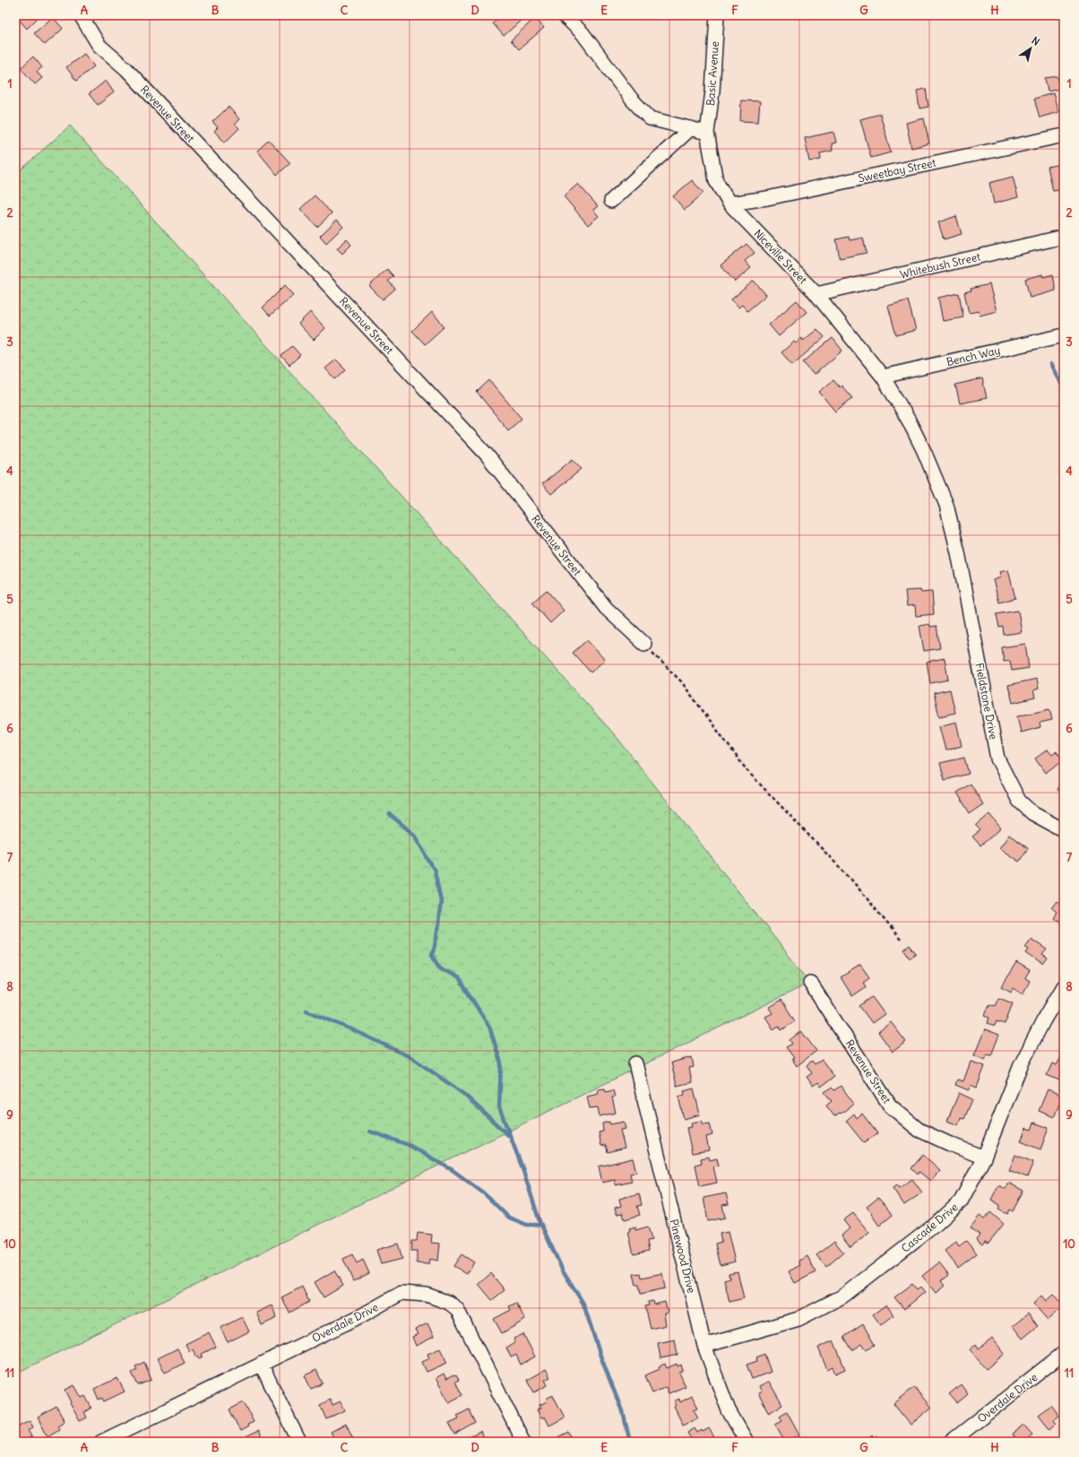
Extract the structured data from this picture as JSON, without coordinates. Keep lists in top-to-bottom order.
{
  "streets": {
    "street": [
      "Basic Avenue",
      "Revenue Street",
      "Sweetbay Street",
      "Niceville Street",
      "Whitebush Street",
      "Bench Way",
      "Fieldstone Drive",
      "Cascade Drive",
      "Pinewood Drive",
      "Overdale Drive"
    ]
  },
  "crossings": [
    ["Basic Avenue", "Niceville Street"],
    ["Revenue Street", "Cascade Drive"],
    ["Sweetbay Street", "Niceville Street"],
    ["Niceville Street", "Whitebush Street"],
    ["Niceville Street", "Bench Way"],
    ["Niceville Street", "Fieldstone Drive"],
    ["Cascade Drive", "Pinewood Drive"]
  ],
  "north": "top right",
  "grid": {
    "columns": [
      "A",
      "B",
      "C",
      "D",
      "E",
      "F",
      "G",
      "H"
    ],
    "rows": [
      "1",
      "2",
      "3",
      "4",
      "5",
      "6",
      "7",
      "8",
      "9",
      "10",
      "11"
    ]
  }
}
